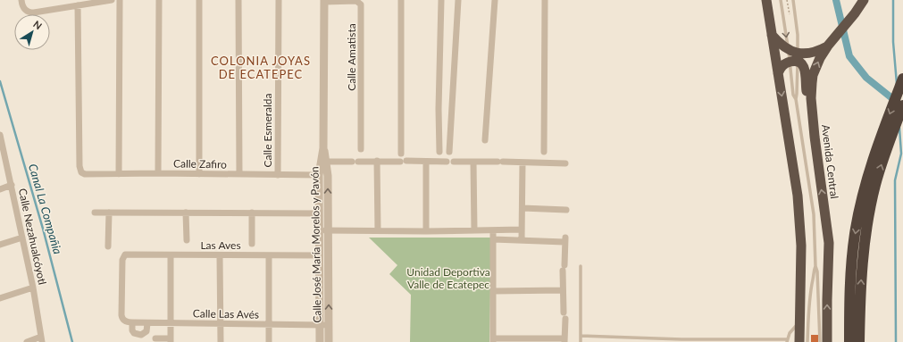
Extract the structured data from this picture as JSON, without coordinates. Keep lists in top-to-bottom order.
{
  "streets": {
    "highway": ["Avenida Central"],
    "street": [
      "Calle Amatista",
      "Calle Esmeralda",
      "Calle Zafiro",
      "Calle Nezahualcóyotl",
      "Calle José María Morelos y Pavón",
      "Las Aves",
      "Calle Las Avés"
    ]
  },
  "crossings": [
    ["Calle Amatista", "Calle José María Morelos y Pavón"],
    ["Calle Esmeralda", "Calle Zafiro"],
    ["Calle Zafiro", "Calle José María Morelos y Pavón"],
    ["Calle José María Morelos y Pavón", "Las Aves"],
    ["Calle José María Morelos y Pavón", "Calle Las Avés"],
    ["Las Aves", "Calle Las Avés"]
  ],
  "districts": ["COLONIA JOYAS DE ECATEPEC"],
  "water": ["Canal La Compañia"],
  "parks": ["Unidad Deportiva Valle de Ecatepec"],
  "north": "top right"
}
